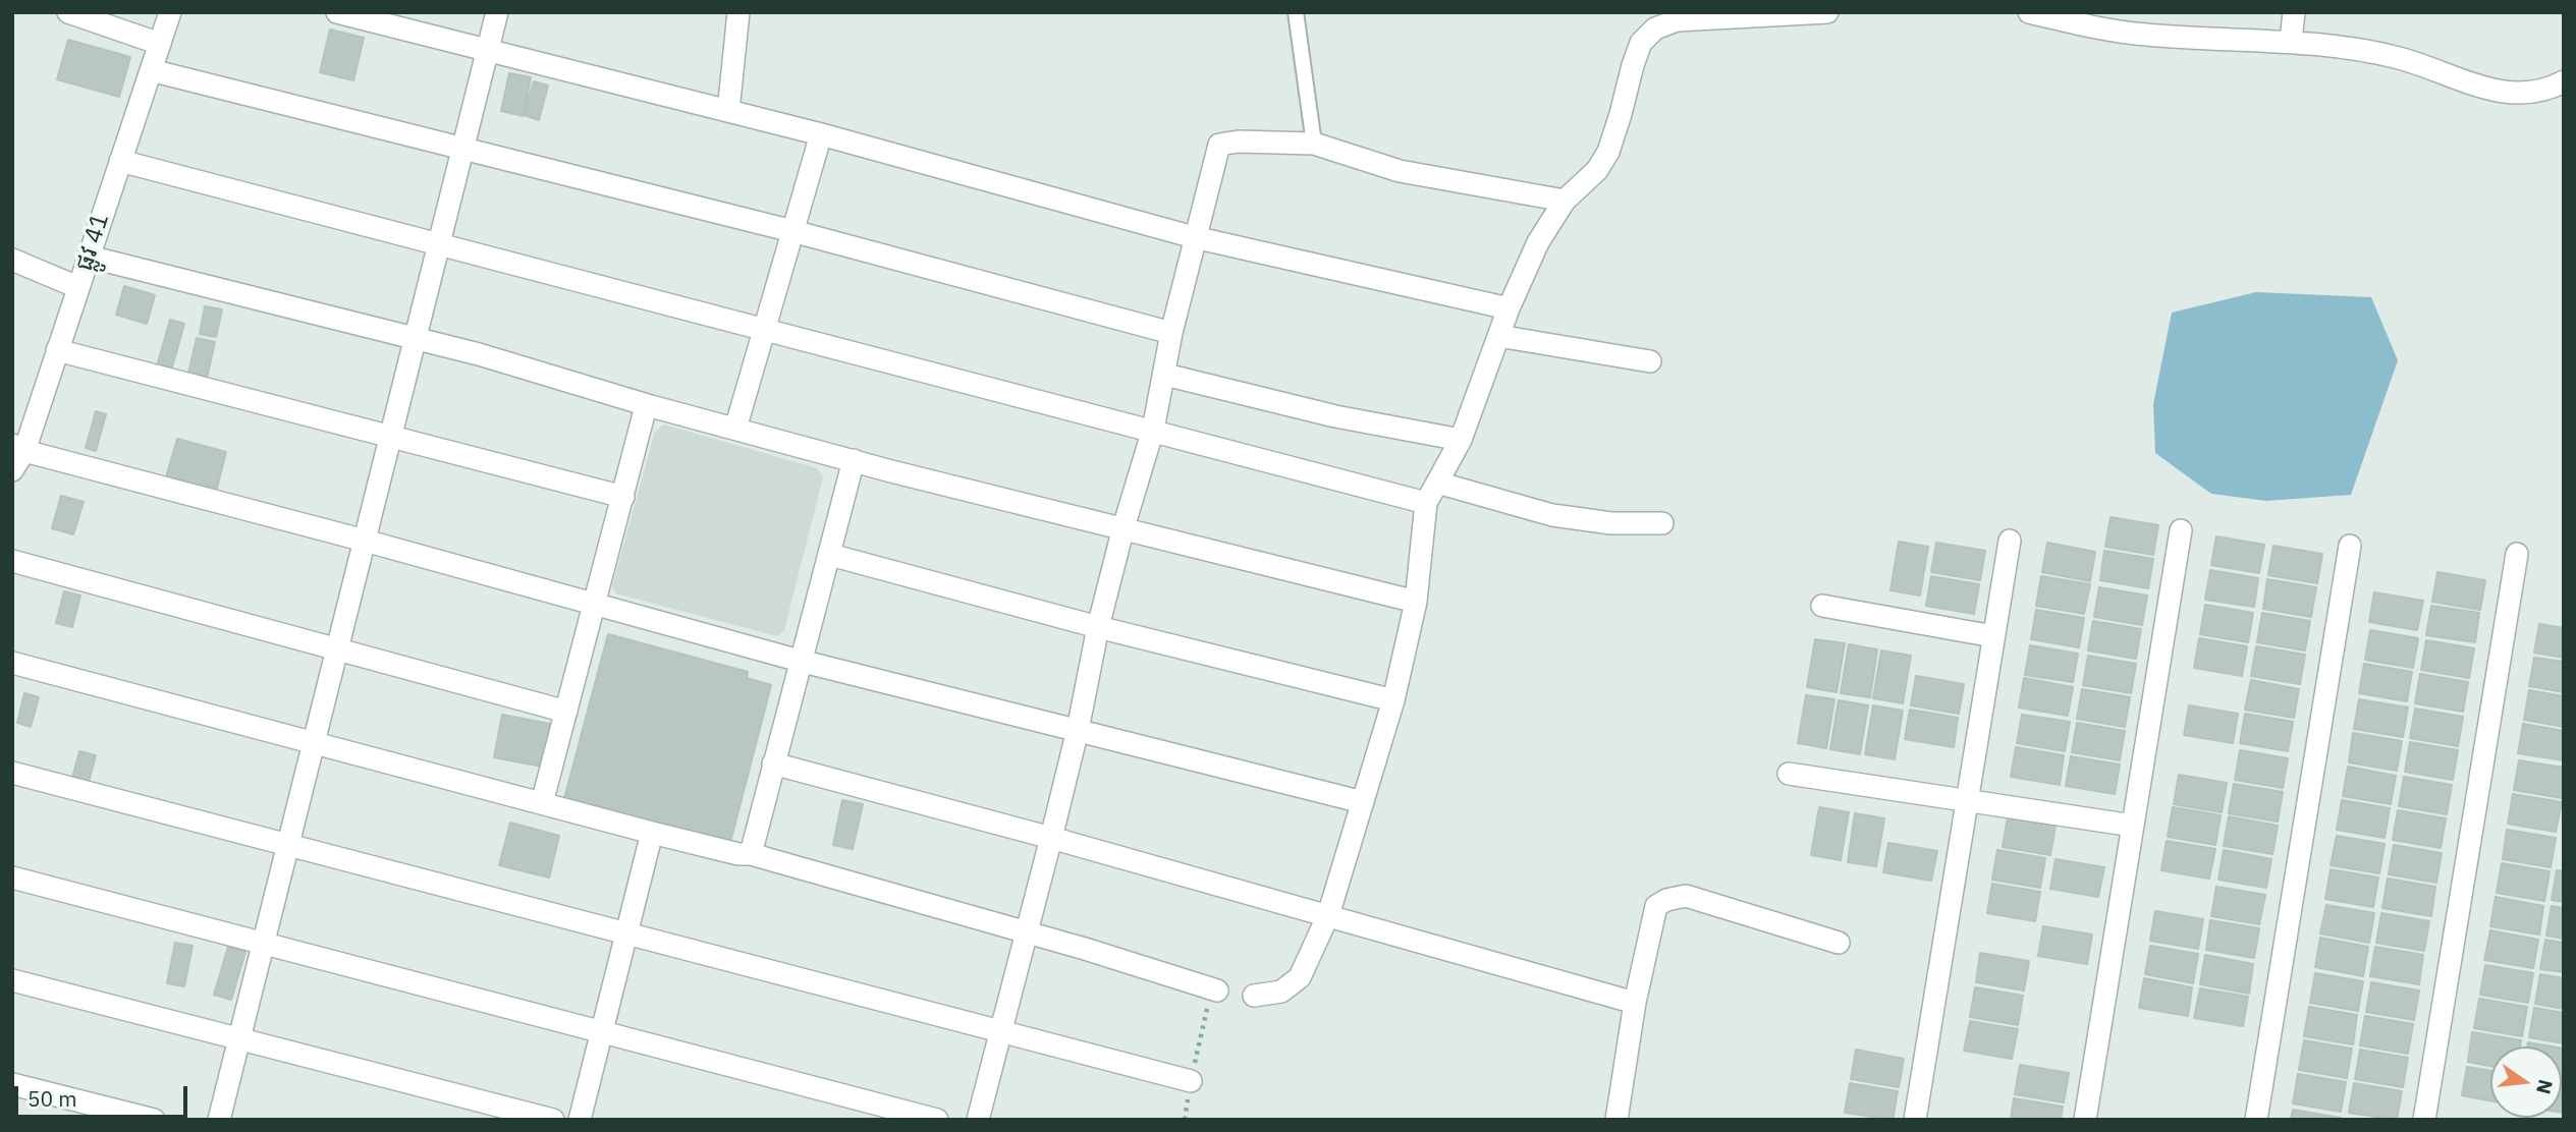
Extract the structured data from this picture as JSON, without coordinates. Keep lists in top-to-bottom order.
{
  "streets": {
    "street": ["ផ្លូវ 41"]
  },
  "scale_bar": "50 m",
  "north": "right"
}
